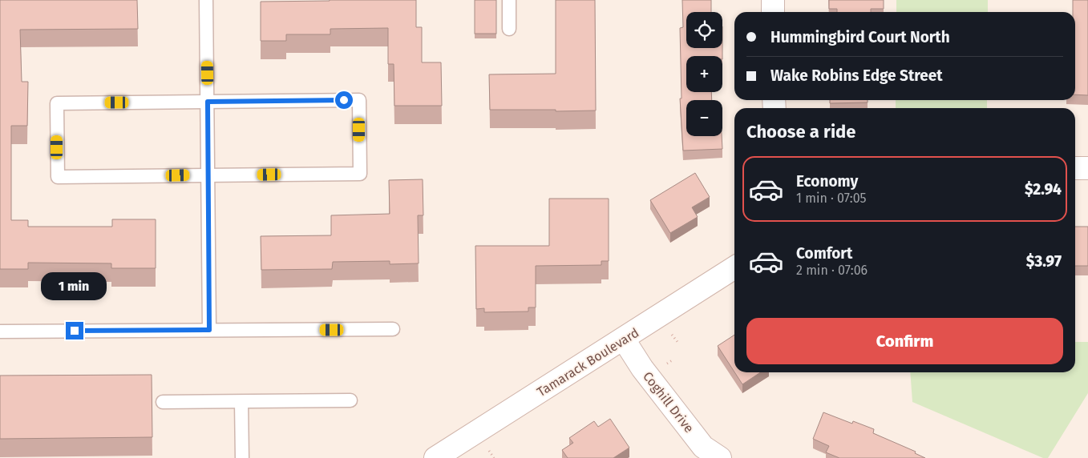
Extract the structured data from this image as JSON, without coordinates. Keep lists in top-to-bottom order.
{
  "streets": {
    "street": ["Tamarack Boulevard", "Coghill Drive"]
  },
  "crossings": [
    ["Tamarack Boulevard", "Coghill Drive"]
  ],
  "page": {
    "map_buttons": ["+", "−"],
    "banner": ["Hummingbird Court North", "Wake Robins Edge Street"],
    "heading": "Choose a ride",
    "list": [
      {
        "name": "Economy",
        "note": "1 min · 07:05",
        "value": "$2.94"
      },
      {
        "name": "Comfort",
        "note": "2 min · 07:06",
        "value": "$3.97"
      }
    ],
    "bubble": "1 min",
    "buttons": "Confirm"
  }
}
